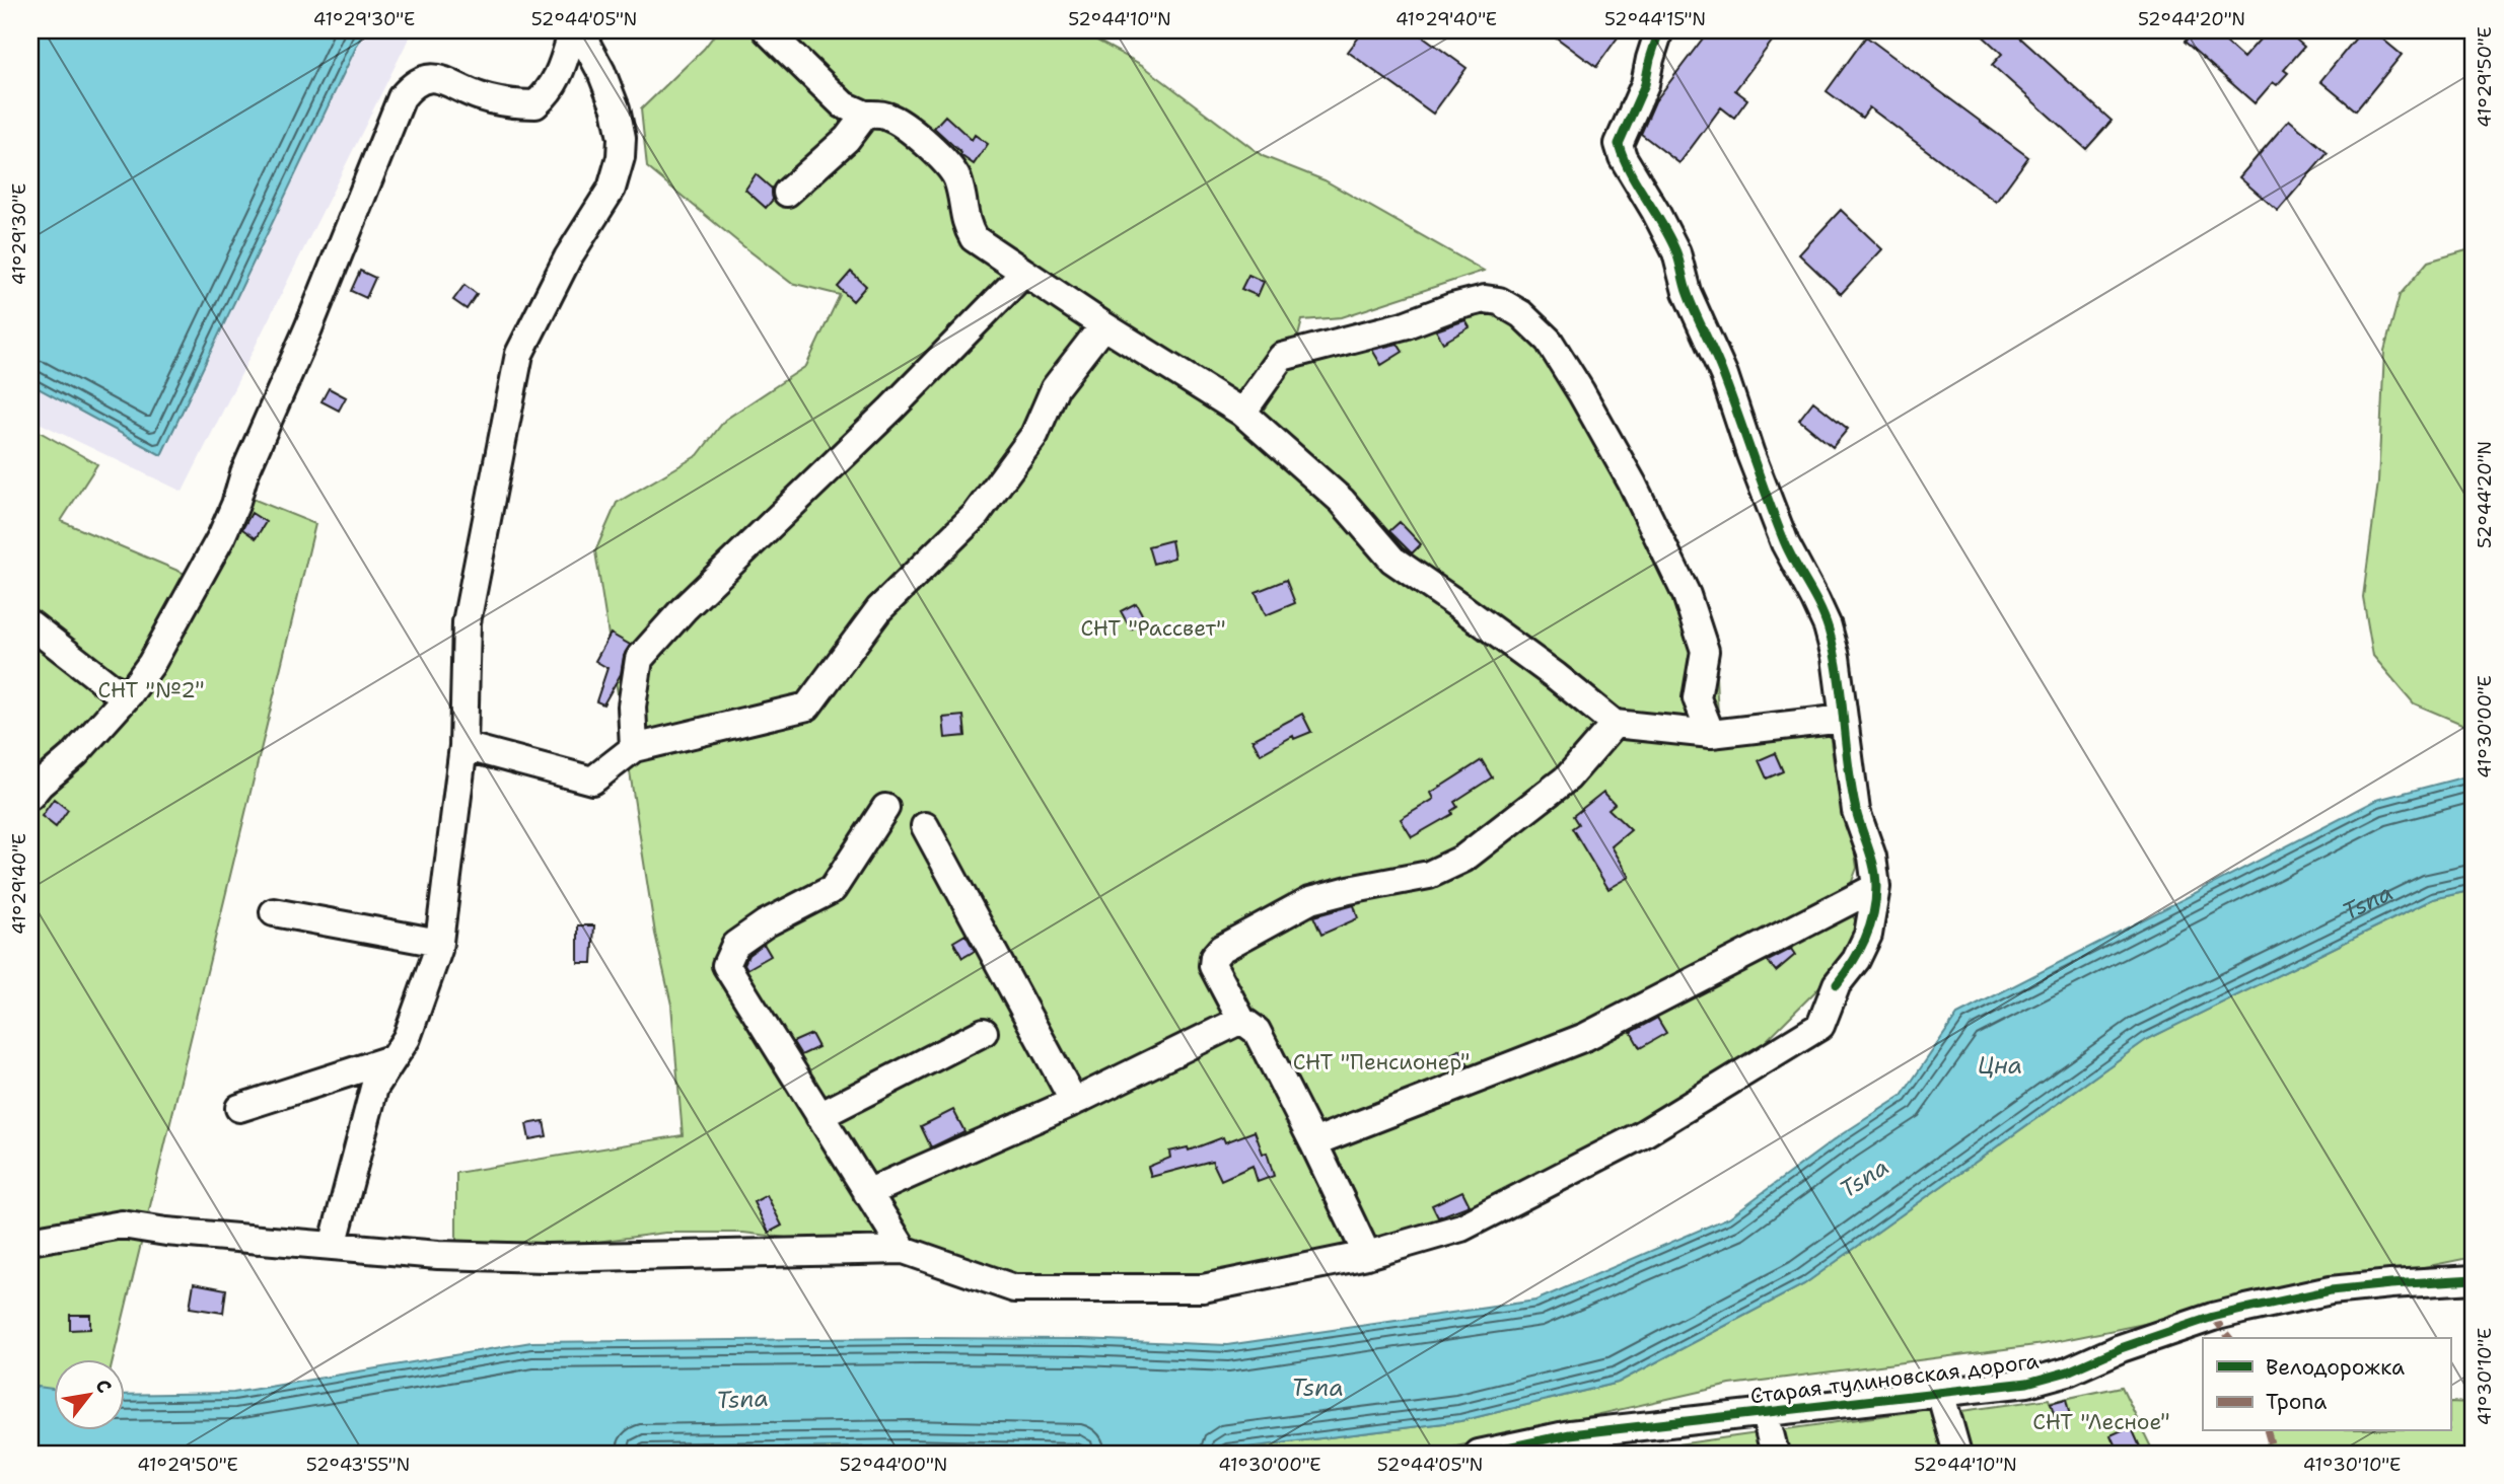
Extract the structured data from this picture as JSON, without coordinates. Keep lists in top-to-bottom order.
{
  "streets": {
    "street": ["Старая тулиновская дорога"]
  },
  "water": ["Tsna", "Цна"],
  "parks": [
    "СНТ \"Рассвет\"",
    "СНТ \"№2\"",
    "СНТ \"Пенсионер\"",
    "СНТ \"Лесное\""
  ],
  "legend": ["Велодорожка", "Тропа"],
  "north": "top right",
  "coordinates": [
    "41°29'30\"E",
    "52°44'05\"N",
    "52°44'10\"N",
    "41°29'40\"E",
    "52°44'15\"N",
    "52°44'20\"N",
    "41°29'50\"E",
    "41°30'00\"E",
    "41°30'10\"E",
    "52°43'55\"N",
    "52°44'00\"N"
  ]
}
